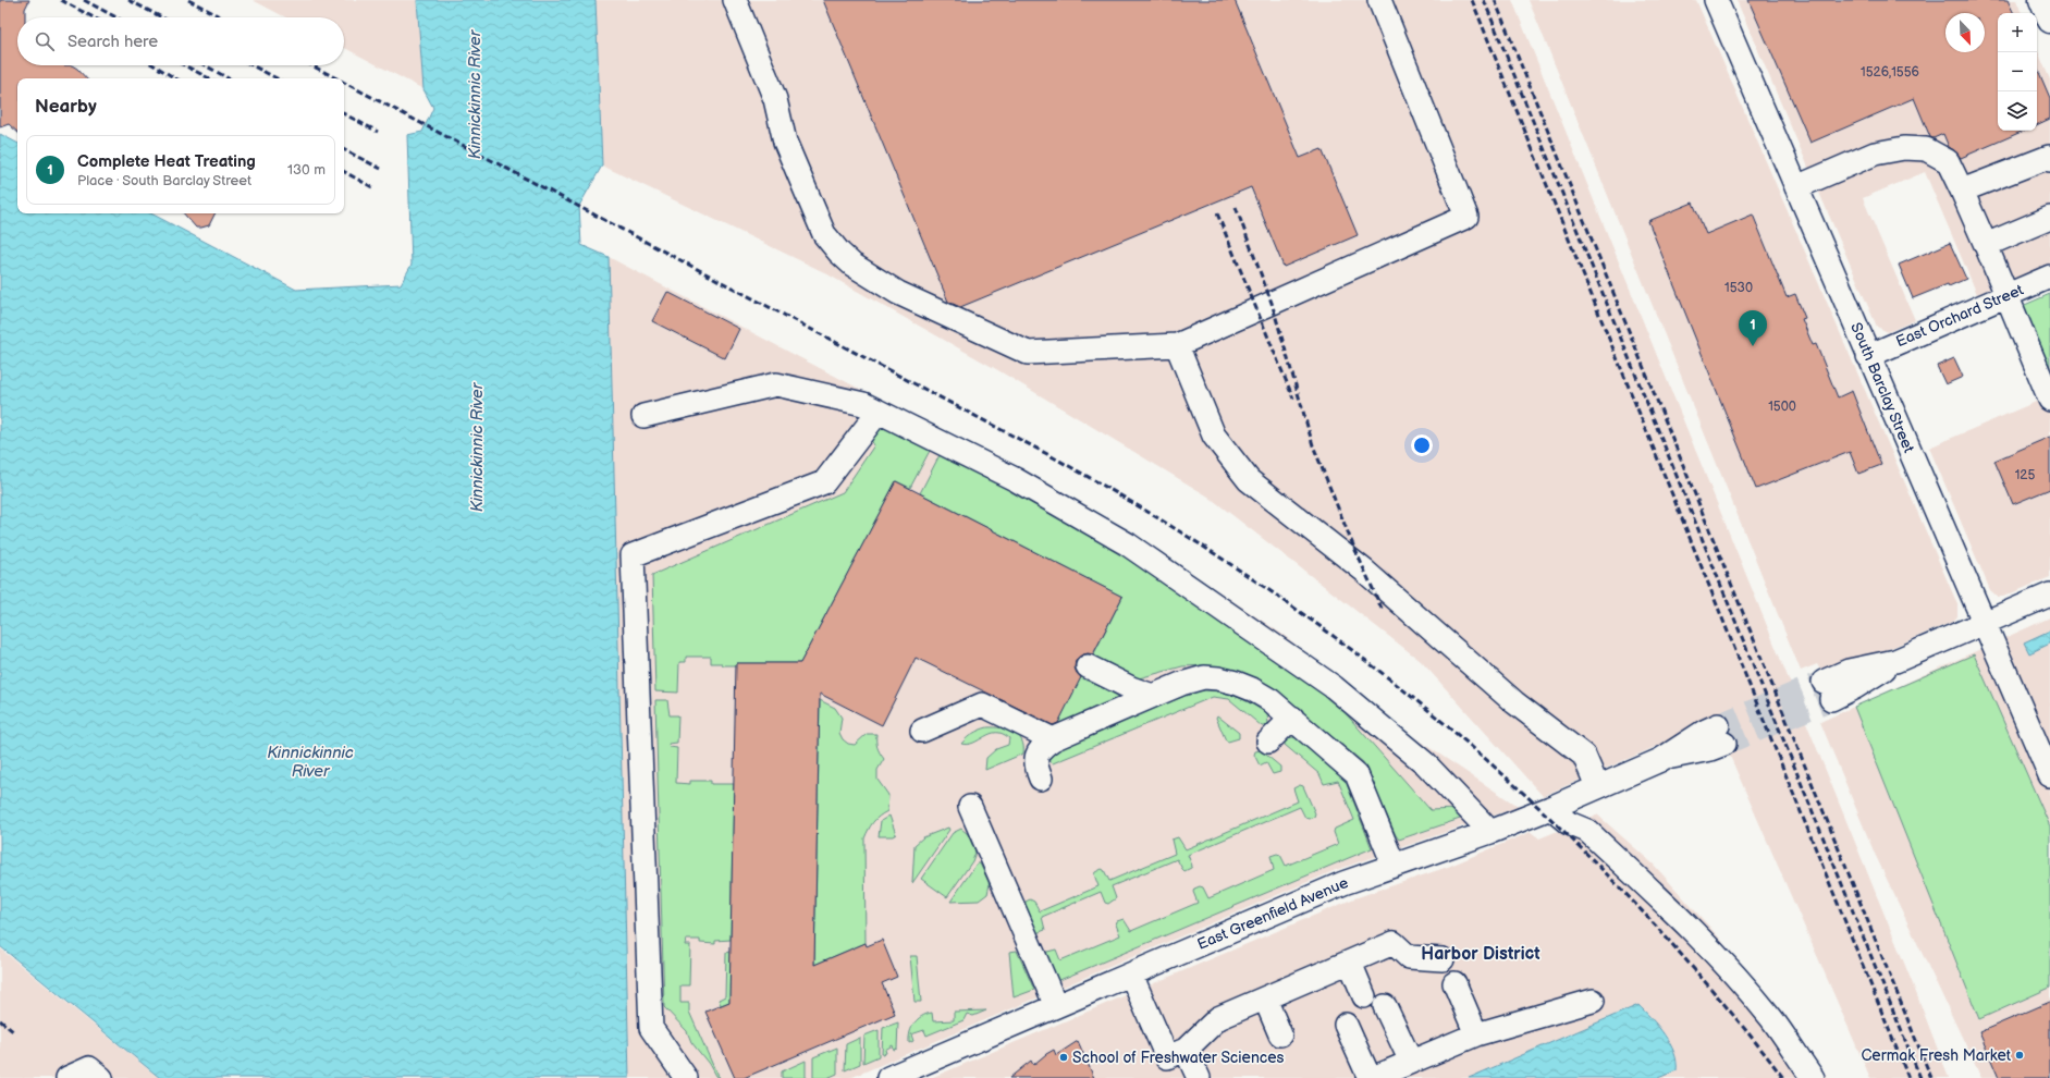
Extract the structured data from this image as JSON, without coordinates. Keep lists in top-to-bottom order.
{
  "streets": {
    "street": ["East Orchard Street", "South Barclay Street", "East Greenfield Avenue"]
  },
  "crossings": [
    ["East Orchard Street", "South Barclay Street"]
  ],
  "districts": ["Harbor District"],
  "water": ["Kinnickinnic River"],
  "places": ["Cermak Fresh Market", "School of Freshwater Sciences"],
  "house_numbers": [
    "1526,1556",
    "1530",
    "1500",
    "125"
  ],
  "north": "bottom right",
  "page": {
    "map_buttons": ["+", "−"],
    "search": "Search here",
    "heading": "Nearby",
    "list": [
      {
        "mark": "1",
        "name": "Complete Heat Treating",
        "note": "Place · South Barclay Street",
        "value": "130 m"
      }
    ],
    "pins": "1"
  }
}
